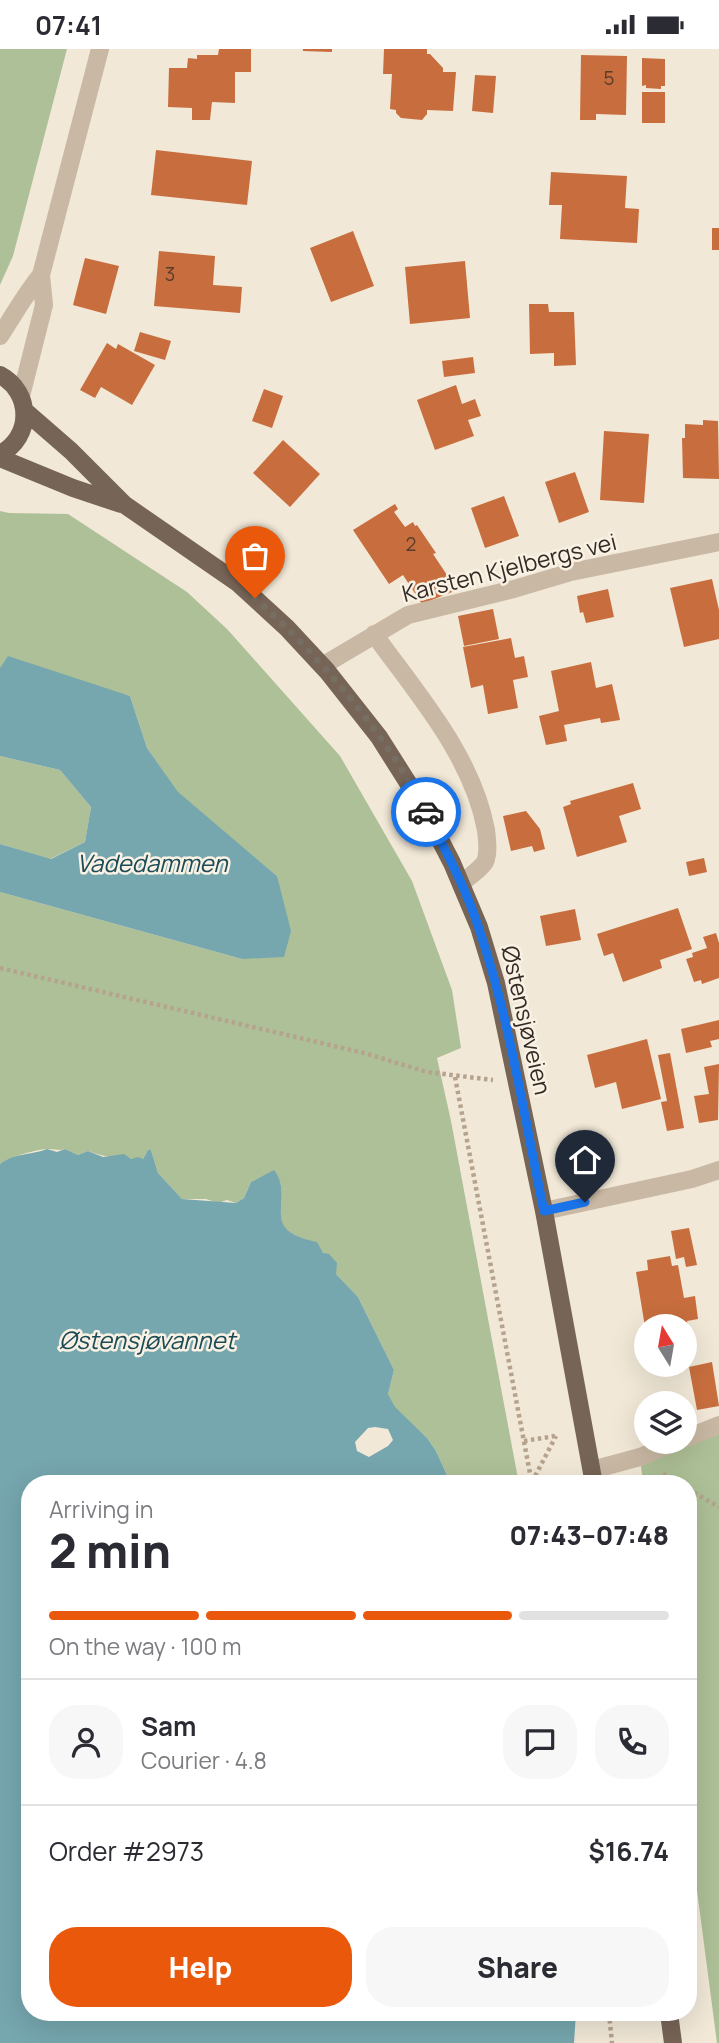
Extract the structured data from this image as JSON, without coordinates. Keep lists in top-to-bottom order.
{
  "streets": {
    "main road": ["Østensjøveien"],
    "street": ["Karsten Kjelbergs vei"]
  },
  "crossings": [
    ["Karsten Kjelbergs vei", "Østensjøveien"]
  ],
  "water": ["Vadedammen", "Østensjøvannet"],
  "house_numbers": ["5", "3", "2"],
  "north": "top",
  "page": {
    "status": "07:41",
    "heading": ["2 min", "Arriving in", "07:43–07:48"],
    "panel": [
      "Sam",
      "Courier · 4.8",
      "Order #2973",
      "$16.74"
    ],
    "bar": "On the way · 100 m",
    "buttons": ["Help", "Share"]
  }
}
